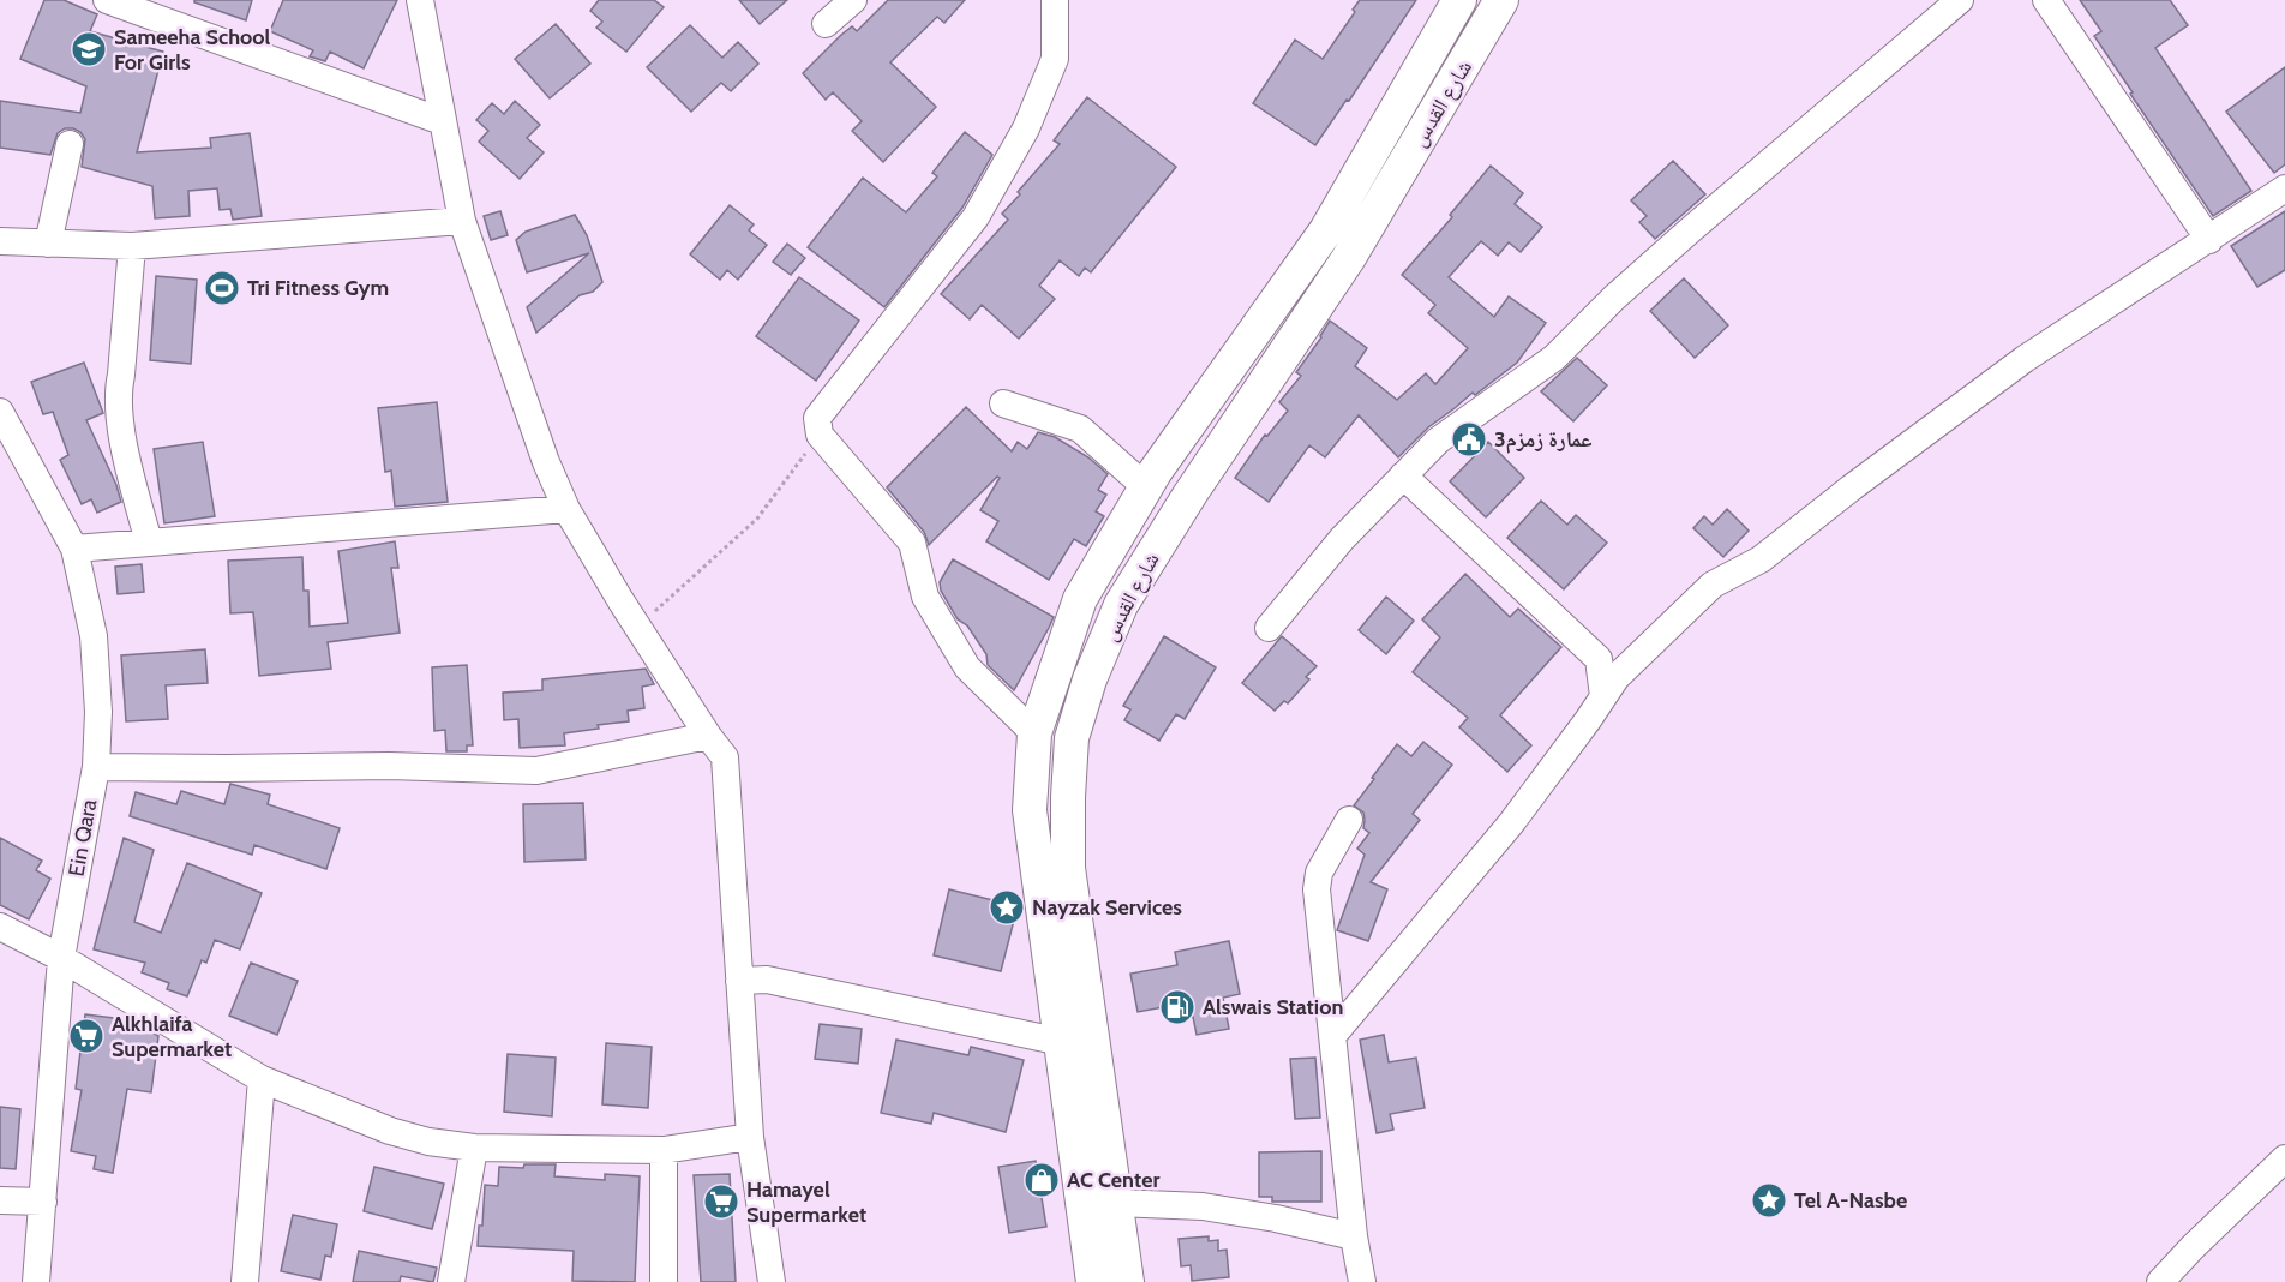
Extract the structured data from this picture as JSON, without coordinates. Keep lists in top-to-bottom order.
{
  "streets": {
    "main road": ["شارع القدس"],
    "street": ["Ein Qara"]
  },
  "places": {
    "school or university": ["Sameeha School For Girls"],
    "sports": ["Tri Fitness Gym"],
    "public building": ["عمارة زمزم3"],
    "place": ["Nayzak Services", "Tel A-Nasbe"],
    "fuel station": ["Alswais Station"],
    "supermarket": ["Alkhlaifa Supermarket", "Hamayel Supermarket"],
    "shop": ["AC Center"]
  }
}
